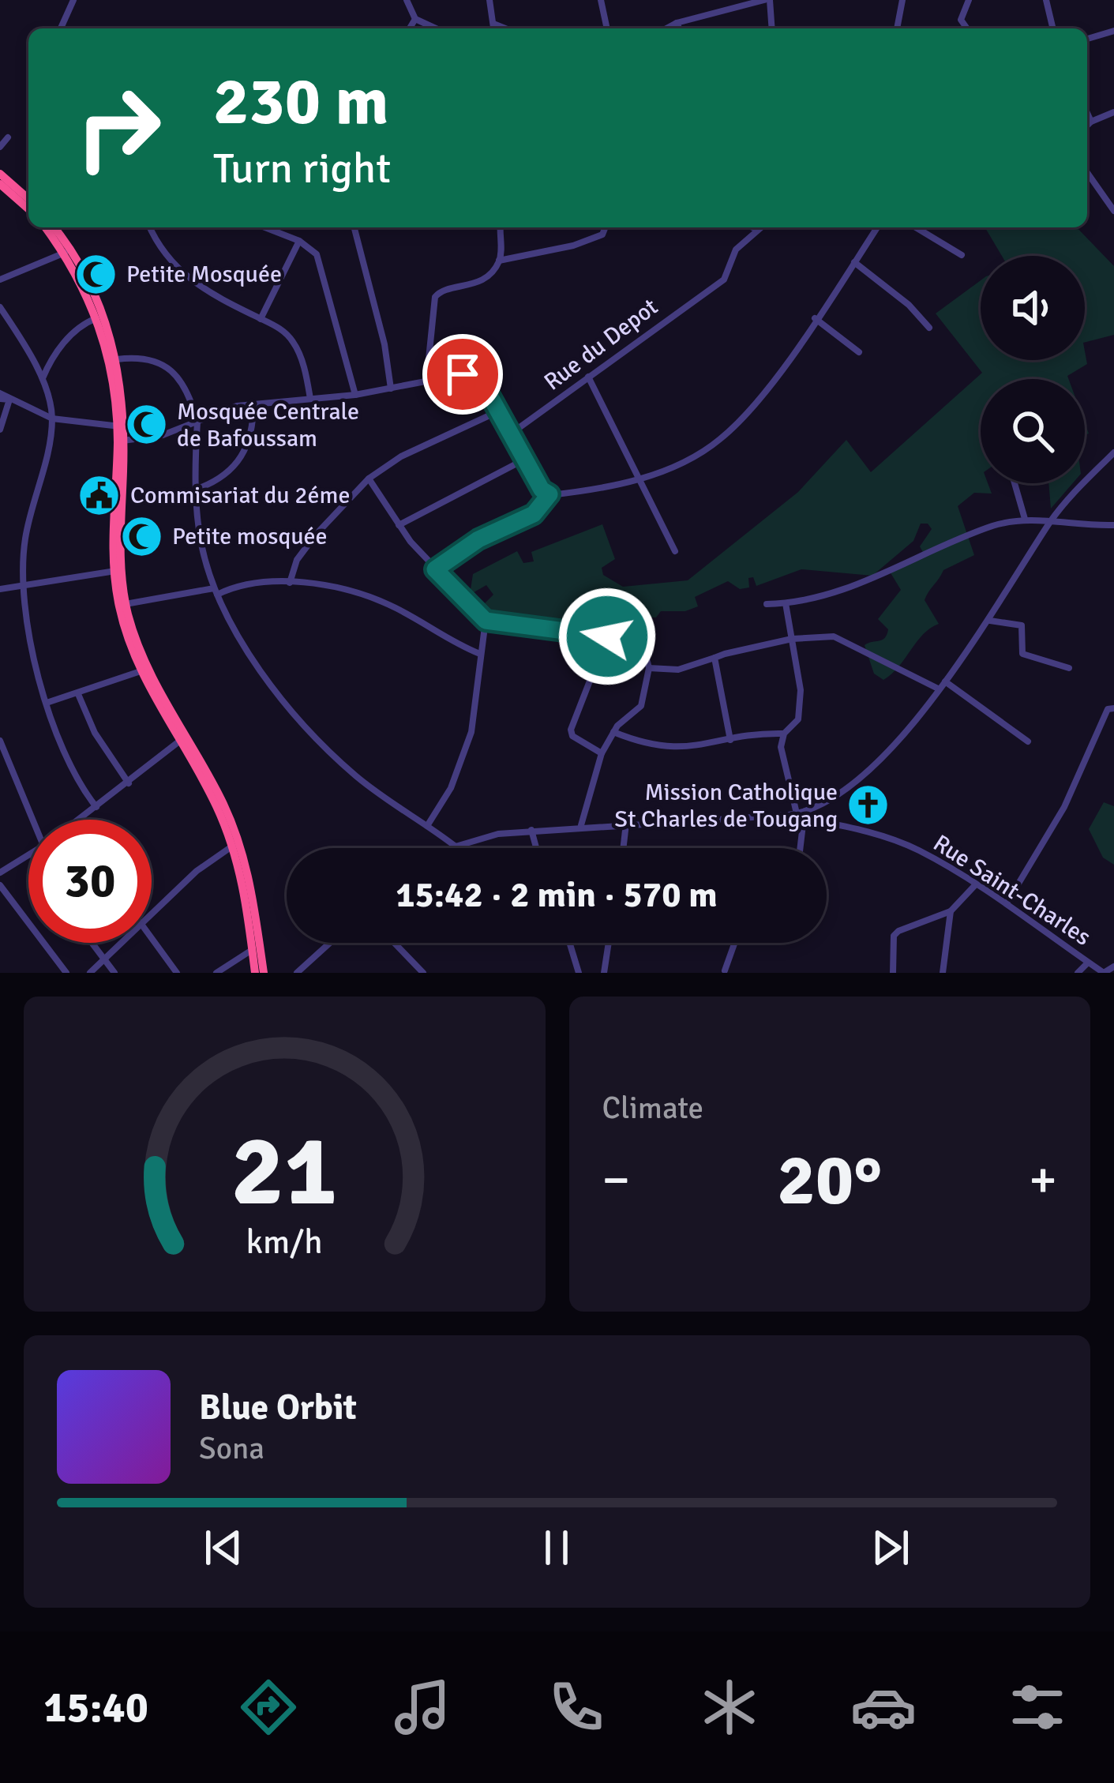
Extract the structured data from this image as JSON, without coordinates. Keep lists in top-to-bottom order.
{
  "streets": {
    "street": ["Rue du Depot", "Rue Saint-Charles"]
  },
  "places": {
    "mosque": ["Petite Mosquée", "Mosquée Centrale de Bafoussam", "Petite mosquée"],
    "public building": ["Commisariat du 2éme"],
    "church": ["Mission Catholique St Charles de Tougang"]
  },
  "page": {
    "turn": ["230 m", "Turn right"],
    "limit": "30",
    "trip": "15:42 · 2 min · 570 m",
    "tile": "Climate",
    "heat": ["−", "20°", "+"],
    "song": ["Blue Orbit", "Sona"],
    "tabs": "15:40",
    "gauge": ["21", "km/h"]
  }
}
